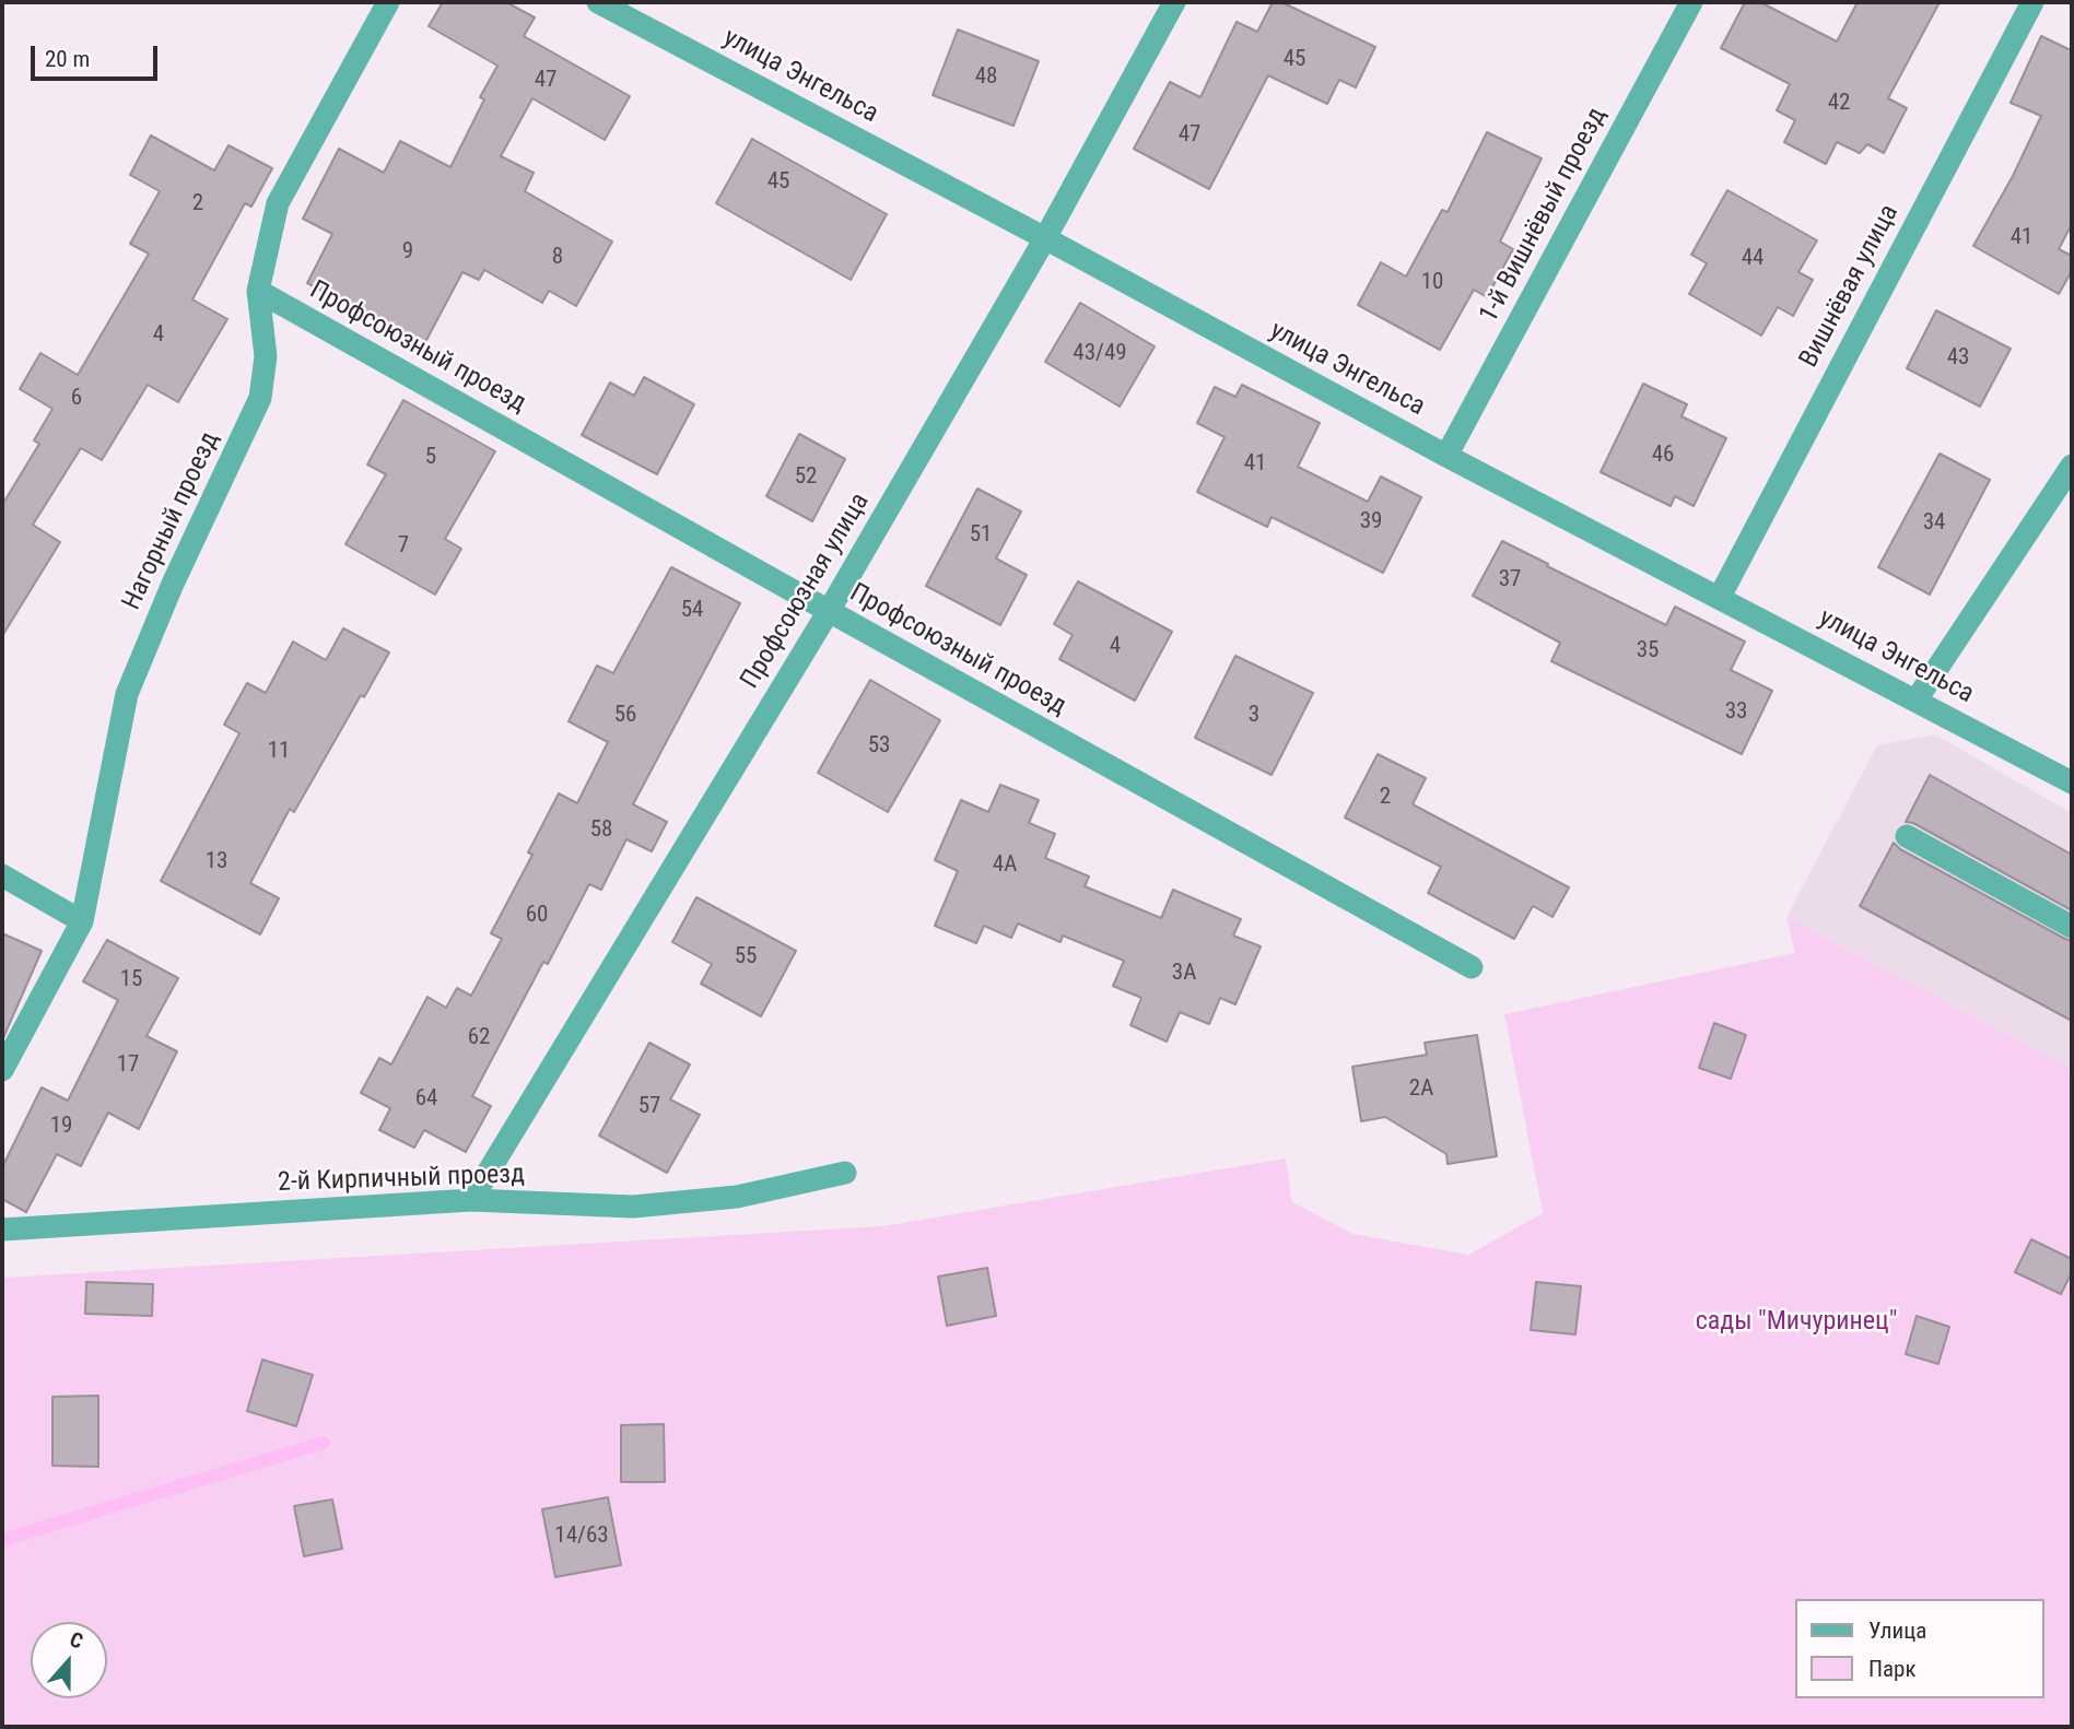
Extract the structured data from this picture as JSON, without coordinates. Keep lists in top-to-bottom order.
{
  "streets": {
    "street": [
      "улица Энгельса",
      "1-й Вишнёвый проезд",
      "Вишнёвая улица",
      "Профсоюзный проезд",
      "Нагорный проезд",
      "Профсоюзная улица",
      "2-й Кирпичный проезд"
    ]
  },
  "crossings": [
    ["улица Энгельса", "1-й Вишнёвый проезд"],
    ["улица Энгельса", "Вишнёвая улица"],
    ["улица Энгельса", "Профсоюзная улица"],
    ["Профсоюзный проезд", "Нагорный проезд"],
    ["Профсоюзный проезд", "Профсоюзная улица"],
    ["Профсоюзная улица", "2-й Кирпичный проезд"]
  ],
  "parks": ["сады \"Мичуринец\""],
  "house_numbers": [
    "45",
    "48",
    "47",
    "42",
    "47",
    "45",
    "2",
    "41",
    "9",
    "8",
    "44",
    "10",
    "4",
    "43/49",
    "43",
    "6",
    "46",
    "5",
    "41",
    "52",
    "39",
    "34",
    "51",
    "7",
    "37",
    "54",
    "4",
    "35",
    "33",
    "56",
    "3",
    "53",
    "11",
    "2",
    "58",
    "13",
    "4А",
    "60",
    "55",
    "3А",
    "15",
    "62",
    "17",
    "2А",
    "64",
    "57",
    "19",
    "14/63"
  ],
  "legend": ["Улица", "Парк"],
  "scale_bar": "20 m",
  "north": "top"
}
